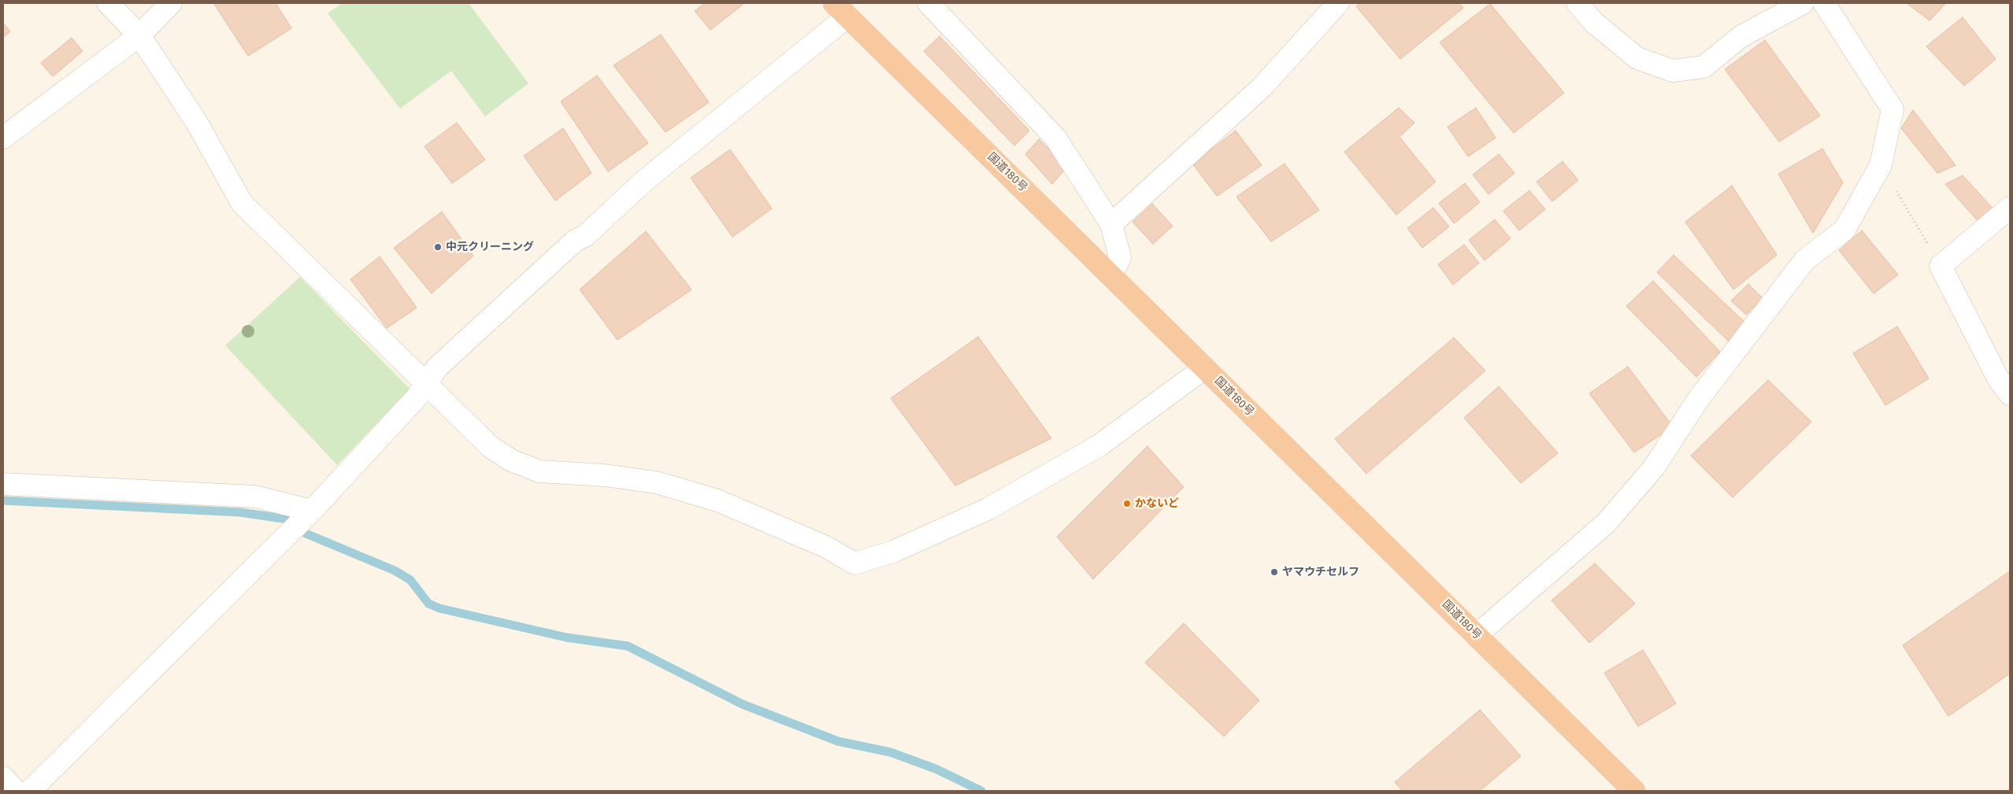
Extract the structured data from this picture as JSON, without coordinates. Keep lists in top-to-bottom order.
{
  "streets": {
    "highway": ["国道180号"]
  },
  "places": ["中元クリーニング", "かないど", "ヤマウチセルフ"]
}
